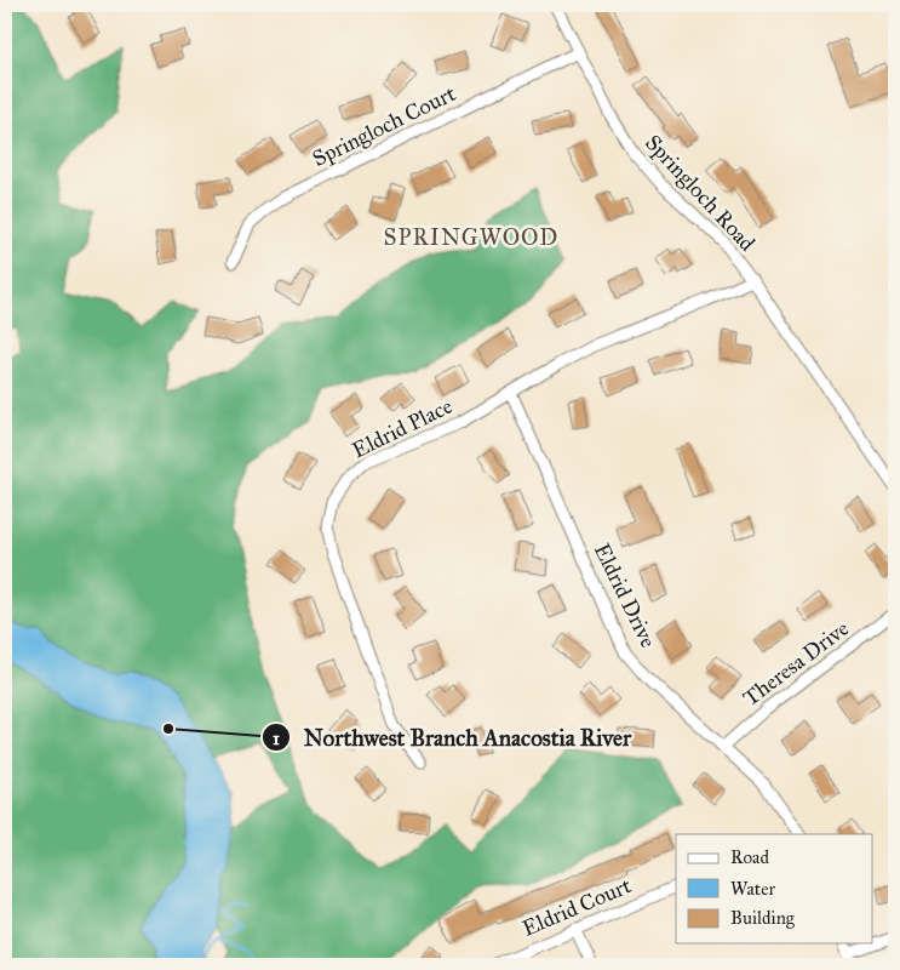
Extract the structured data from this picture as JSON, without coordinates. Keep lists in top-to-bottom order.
{
  "streets": {
    "street": [
      "Springloch Court",
      "Springloch Road",
      "Eldrid Place",
      "Eldrid Drive",
      "Theresa Drive",
      "Eldrid Court"
    ]
  },
  "crossings": [
    ["Springloch Court", "Springloch Road"],
    ["Springloch Road", "Eldrid Place"],
    ["Eldrid Place", "Eldrid Drive"],
    ["Eldrid Drive", "Theresa Drive"]
  ],
  "districts": ["SPRINGWOOD"],
  "places": ["Northwest Branch Anacostia River"],
  "legend": ["Road", "Water", "Building"]
}
